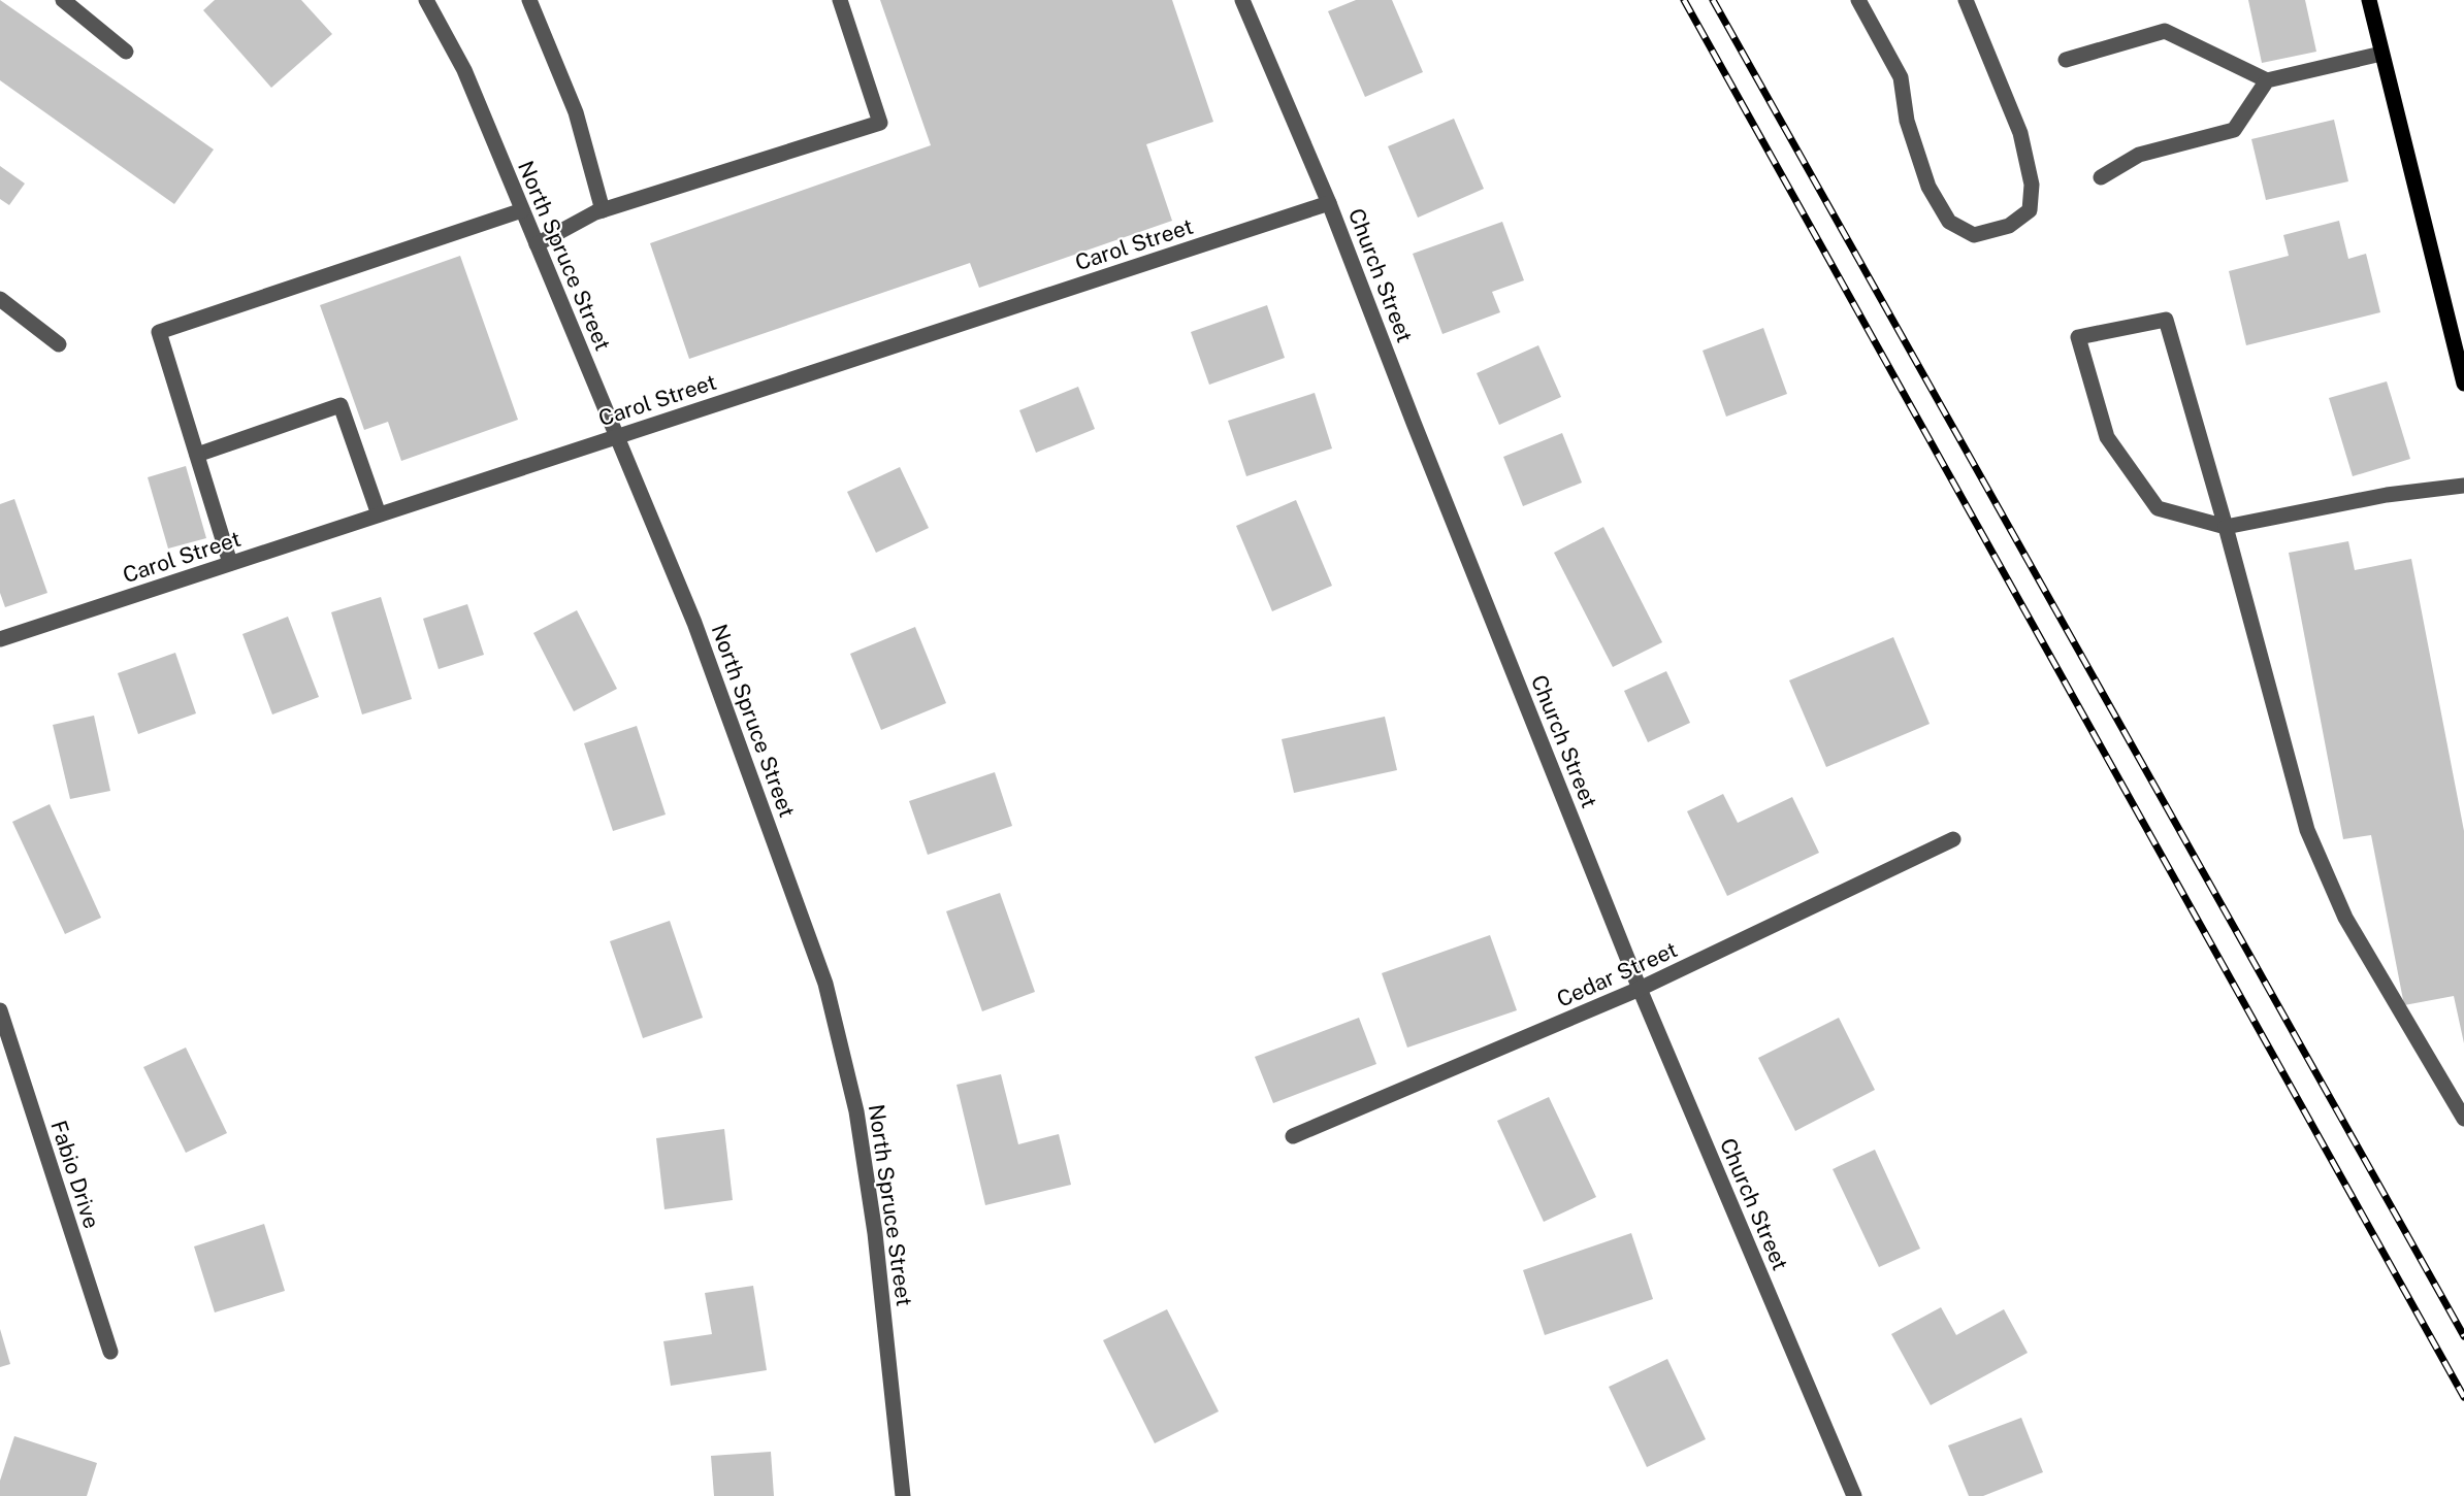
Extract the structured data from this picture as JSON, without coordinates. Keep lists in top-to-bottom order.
{
  "streets": {
    "street": [
      "Carol Street",
      "North Spruce Street",
      "Church Street",
      "Cedar Street",
      "Fabio Drive"
    ]
  },
  "crossings": [
    ["Carol Street", "North Spruce Street"],
    ["Carol Street", "Church Street"],
    ["Church Street", "Cedar Street"]
  ]
}
